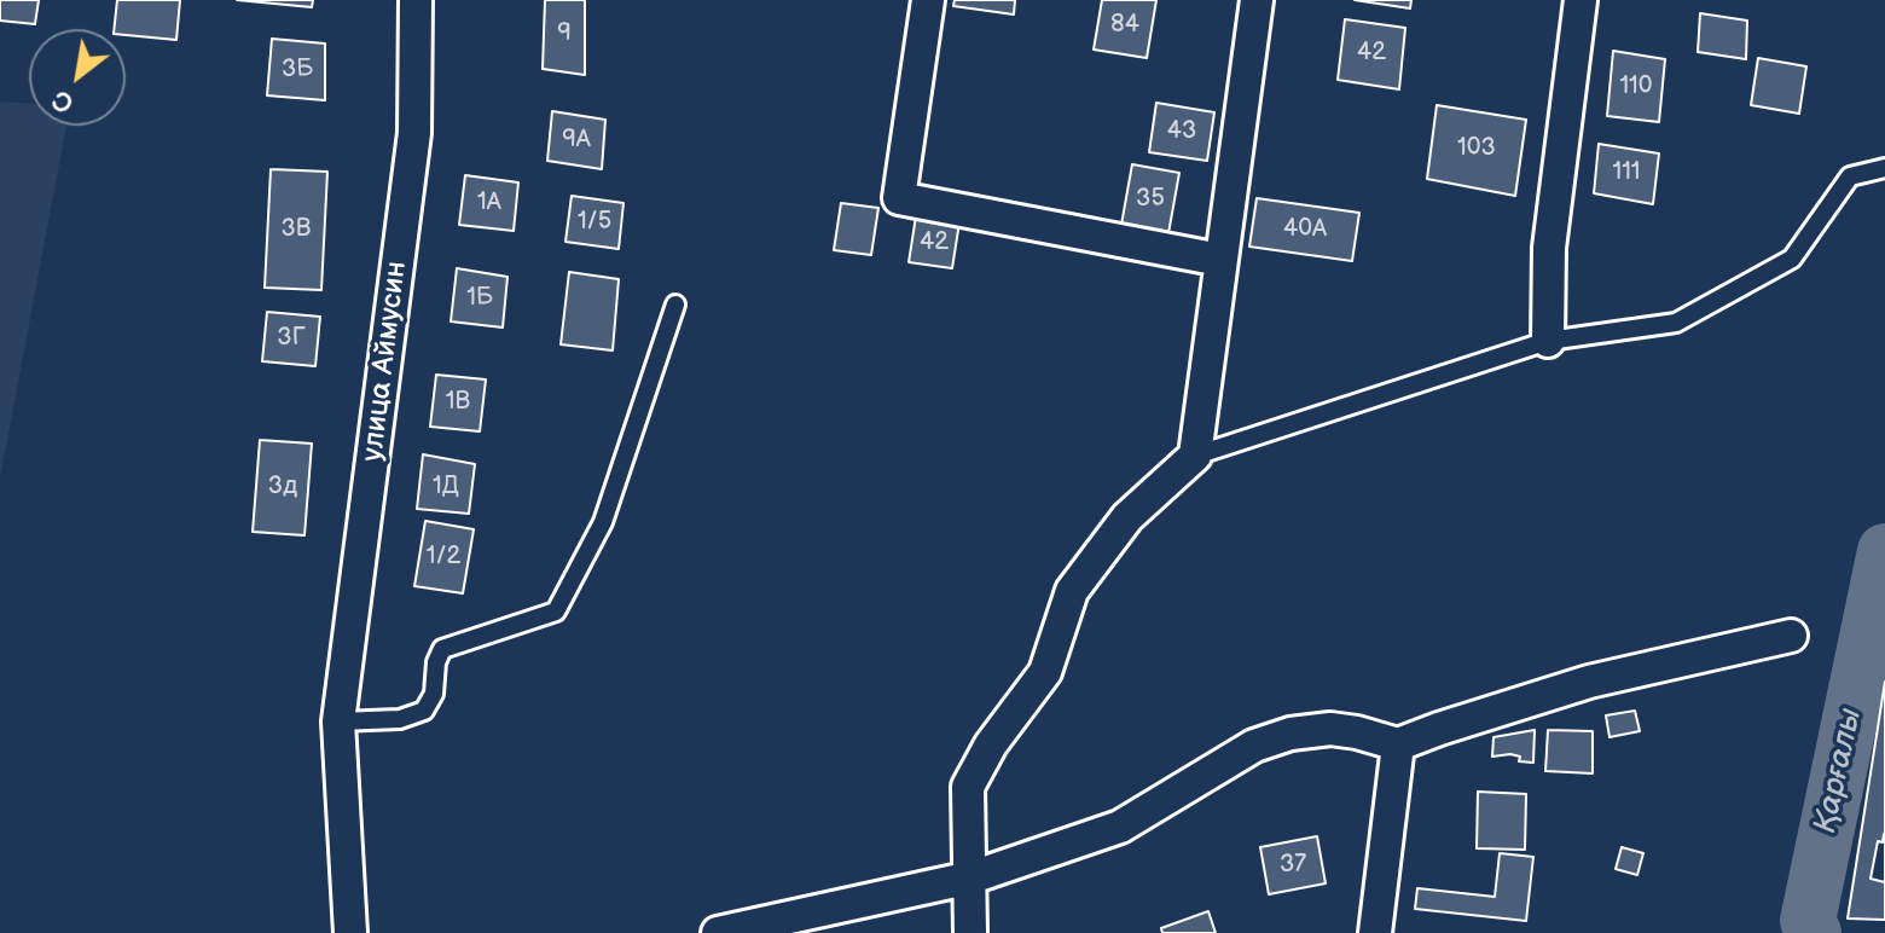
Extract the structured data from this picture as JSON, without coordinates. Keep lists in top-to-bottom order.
{
  "streets": {
    "street": ["улица Аймусин"]
  },
  "water": ["Қарғалы"],
  "house_numbers": [
    "84",
    "9",
    "42",
    "3Б",
    "110",
    "43",
    "9А",
    "103",
    "111",
    "35",
    "1А",
    "1/5",
    "3В",
    "40А",
    "42",
    "1Б",
    "3Г",
    "1В",
    "3д",
    "1Д",
    "1/2",
    "37"
  ],
  "north": "bottom left"
}
